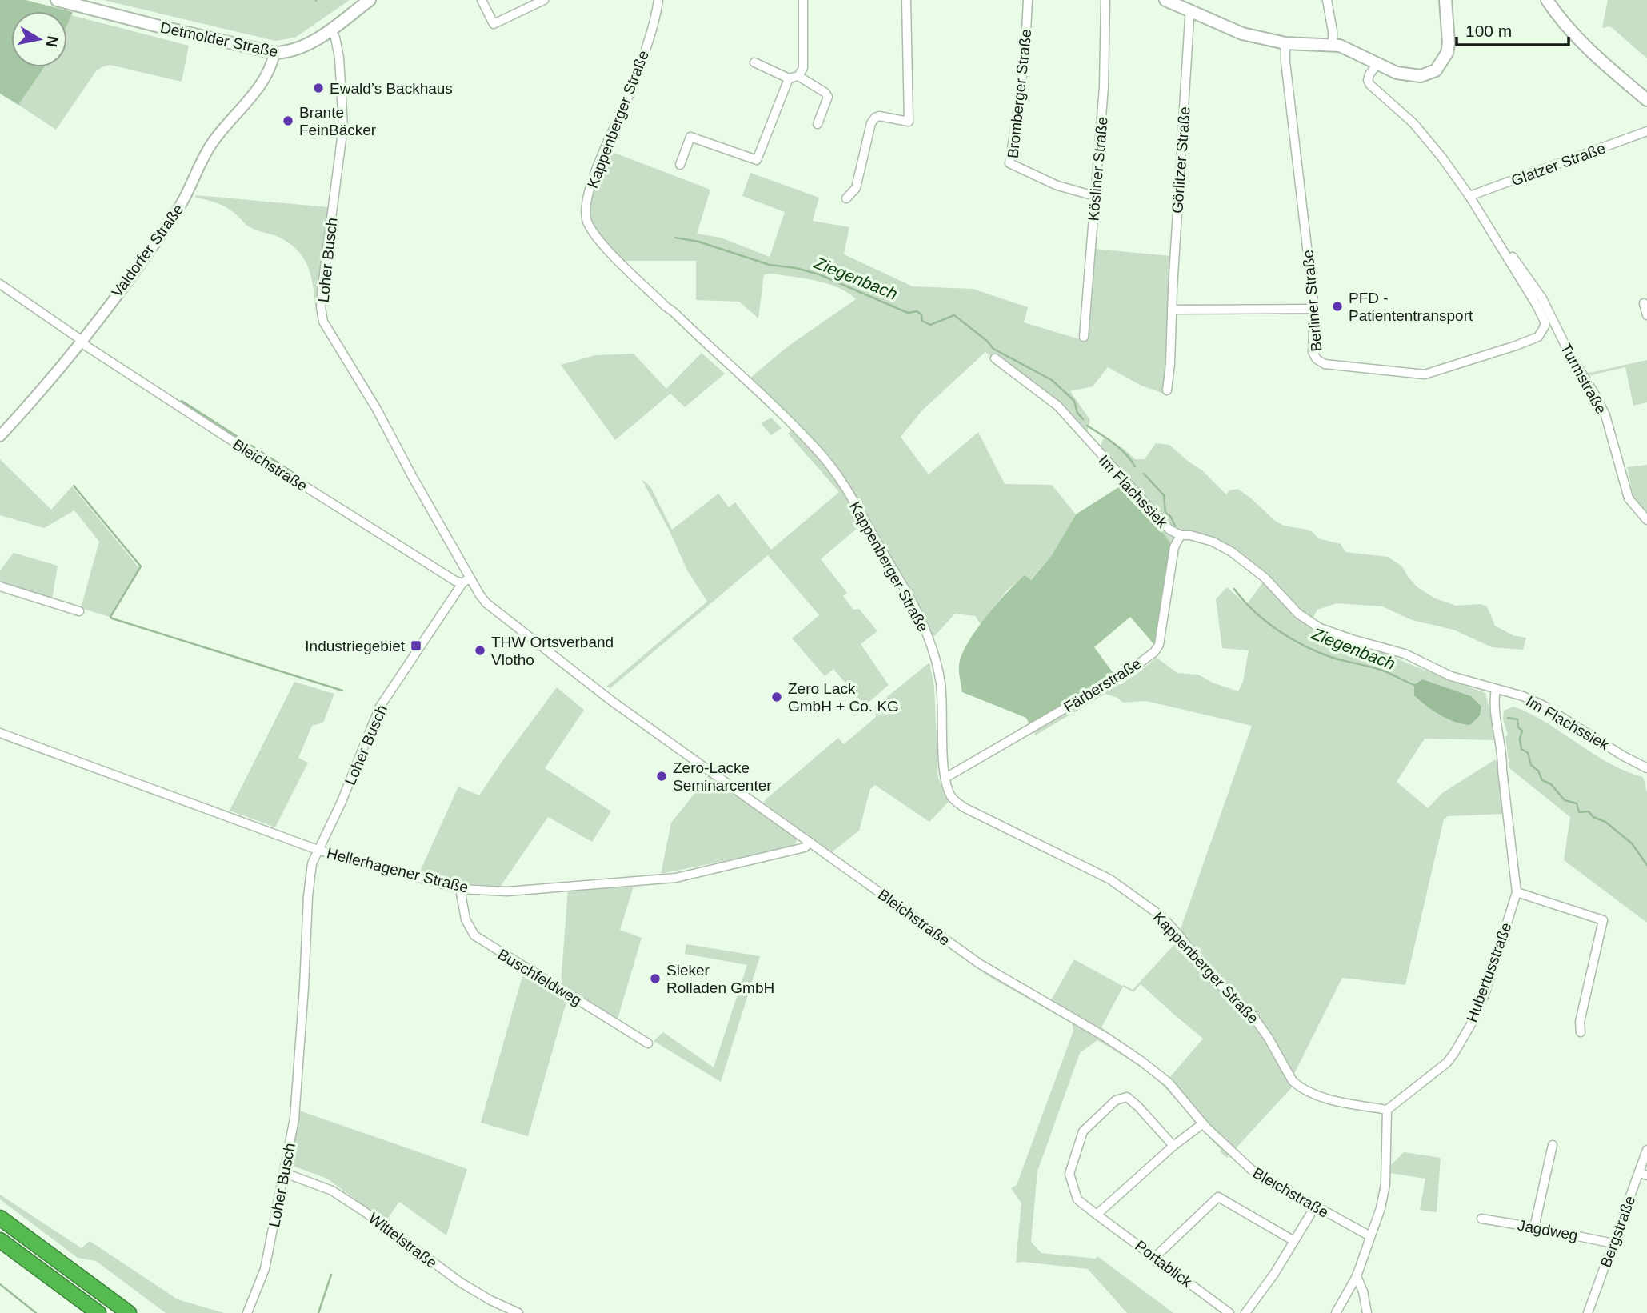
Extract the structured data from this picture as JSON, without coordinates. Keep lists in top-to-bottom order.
{
  "streets": {
    "main road": ["Detmolder Straße"],
    "street": [
      "Bromberger Straße",
      "Kappenberger Straße",
      "Görlitzer Straße",
      "Glatzer Straße",
      "Kösliner Straße",
      "Valdorfer Straße",
      "Loher Busch",
      "Berliner Straße",
      "Turmstraße",
      "Bleichstraße",
      "Im Flachssiek",
      "Färberstraße",
      "Hellerhagener Straße",
      "Hubertusstraße",
      "Buschfeldweg",
      "Jagdweg",
      "Bergstraße",
      "Wittelstraße",
      "Portablick"
    ]
  },
  "crossings": [
    ["Detmolder Straße", "Valdorfer Straße"],
    ["Detmolder Straße", "Loher Busch"],
    ["Bromberger Straße", "Kösliner Straße"],
    ["Kappenberger Straße", "Färberstraße"],
    ["Kappenberger Straße", "Hubertusstraße"],
    ["Glatzer Straße", "Turmstraße"],
    ["Valdorfer Straße", "Bleichstraße"],
    ["Loher Busch", "Bleichstraße"],
    ["Loher Busch", "Hellerhagener Straße"],
    ["Loher Busch", "Wittelstraße"],
    ["Berliner Straße", "Turmstraße"],
    ["Bleichstraße", "Hellerhagener Straße"],
    ["Im Flachssiek", "Färberstraße"],
    ["Im Flachssiek", "Hubertusstraße"],
    ["Hellerhagener Straße", "Buschfeldweg"],
    ["Jagdweg", "Bergstraße"]
  ],
  "water": ["Ziegenbach"],
  "places": {
    "other": [
      "Ewald’s Backhaus",
      "Brante FeinBäcker",
      "PFD - Patiententransport",
      "THW Ortsverband Vlotho",
      "Zero Lack GmbH + Co. KG",
      "Zero-Lacke Seminarcenter",
      "Sieker Rolladen GmbH"
    ],
    "transit": ["Industriegebiet"]
  },
  "scale_bar": "100 m",
  "north": "right"
}
